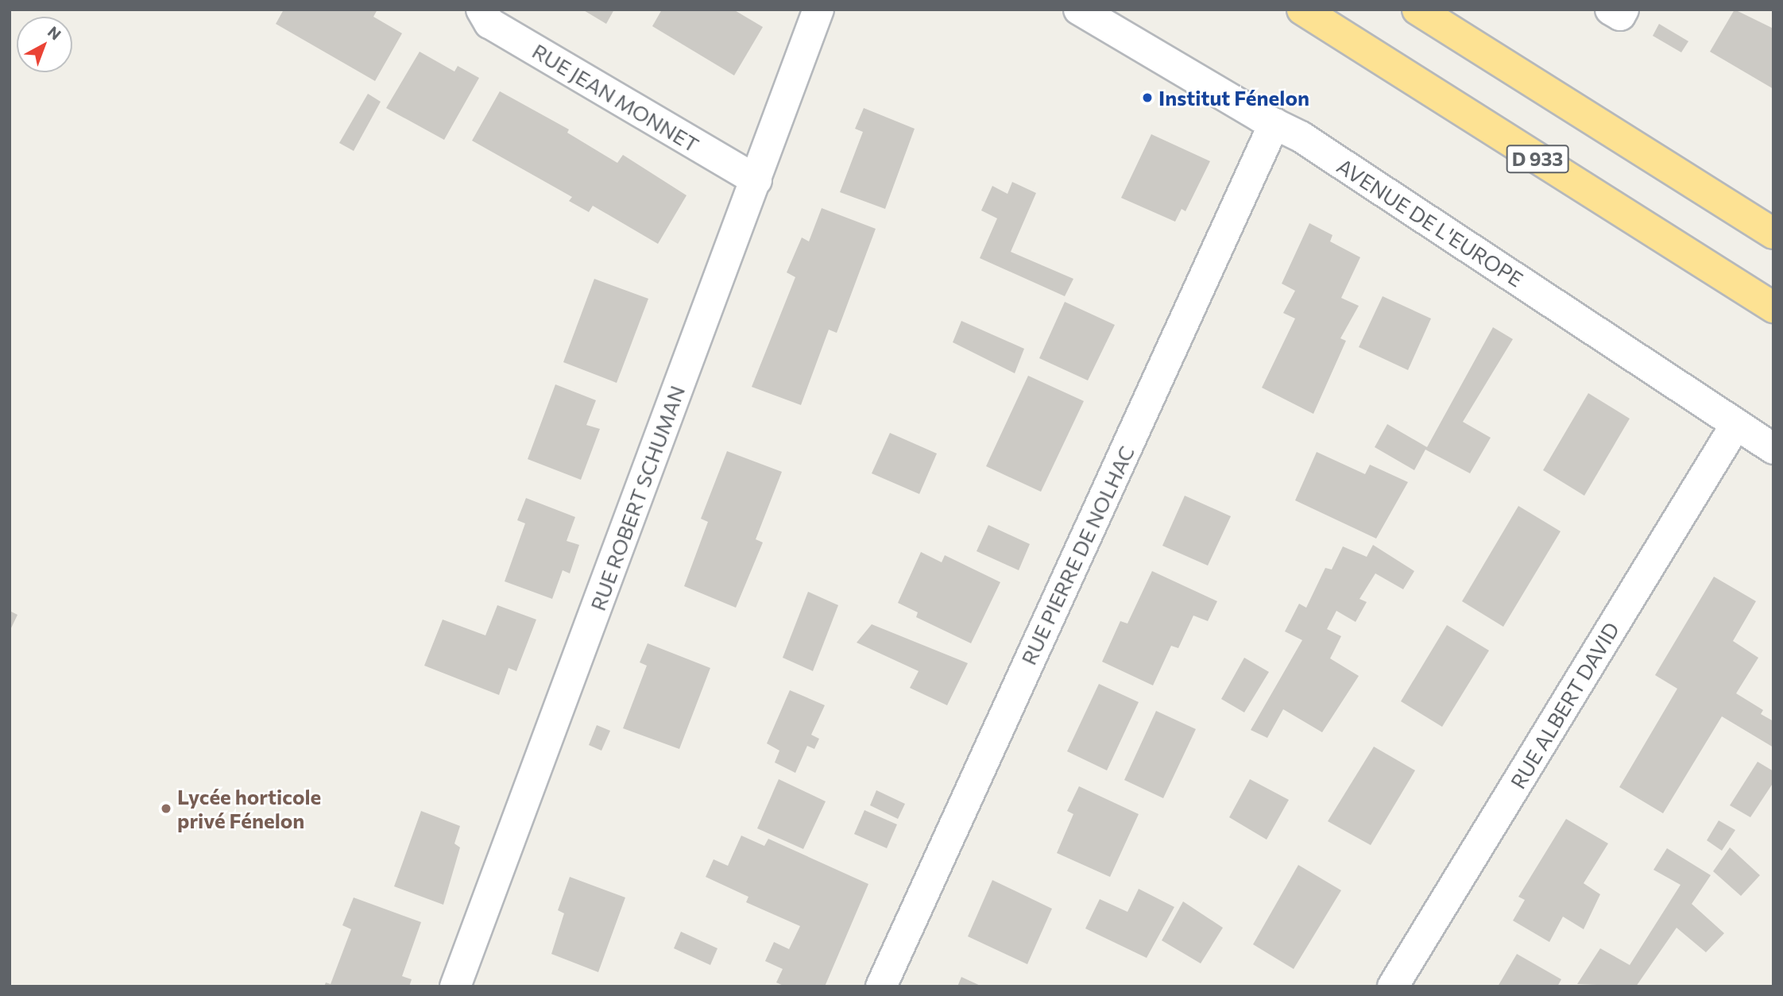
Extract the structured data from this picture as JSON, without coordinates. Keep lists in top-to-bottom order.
{
  "streets": {
    "highway": ["D 933"],
    "street": [
      "RUE JEAN MONNET",
      "AVENUE DE L'EUROPE",
      "RUE ROBERT SCHUMAN",
      "RUE PIERRE DE NOLHAC",
      "RUE ALBERT DAVID"
    ]
  },
  "crossings": [
    ["RUE JEAN MONNET", "RUE ROBERT SCHUMAN"],
    ["AVENUE DE L'EUROPE", "RUE PIERRE DE NOLHAC"],
    ["AVENUE DE L'EUROPE", "RUE ALBERT DAVID"]
  ],
  "places": ["Institut Fénelon", "Lycée horticole privé Fénelon"],
  "north": "top right"
}
